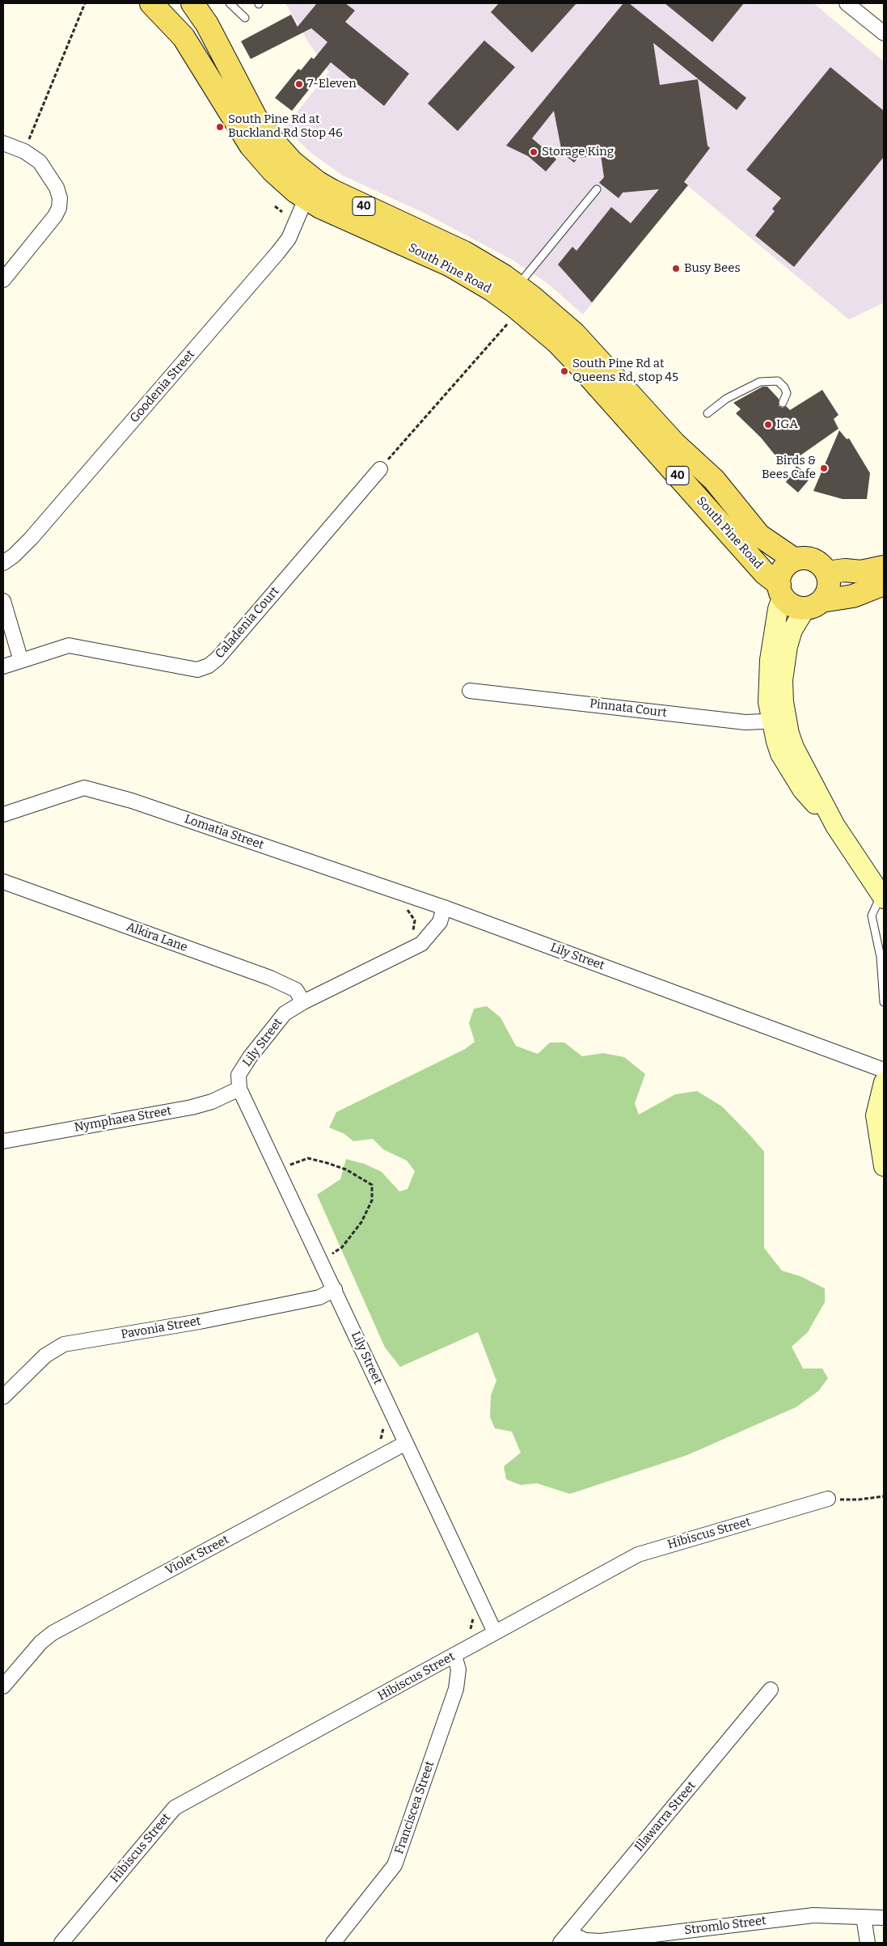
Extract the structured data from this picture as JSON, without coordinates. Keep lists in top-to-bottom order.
{
  "streets": {
    "main road": ["40", "South Pine Road"],
    "street": [
      "Goodenia Street",
      "Caladenia Court",
      "Pinnata Court",
      "Lomatia Street",
      "Alkira Lane",
      "Lily Street",
      "Nymphaea Street",
      "Pavonia Street",
      "Hibiscus Street",
      "Violet Street",
      "Franciscea Street",
      "Illawarra Street",
      "Stromlo Street"
    ]
  },
  "crossings": [
    ["40", "South Pine Road"],
    ["South Pine Road", "Goodenia Street"],
    ["Lomatia Street", "Lily Street"],
    ["Alkira Lane", "Lily Street"],
    ["Lily Street", "Nymphaea Street"],
    ["Lily Street", "Pavonia Street"],
    ["Lily Street", "Hibiscus Street"],
    ["Lily Street", "Violet Street"],
    ["Hibiscus Street", "Franciscea Street"],
    ["Illawarra Street", "Stromlo Street"]
  ],
  "places": [
    "7-Eleven",
    "South Pine Rd at Buckland Rd Stop 46",
    "Storage King",
    "Busy Bees",
    "South Pine Rd at Queens Rd, stop 45",
    "IGA",
    "Birds & Bees Cafe"
  ]
}
